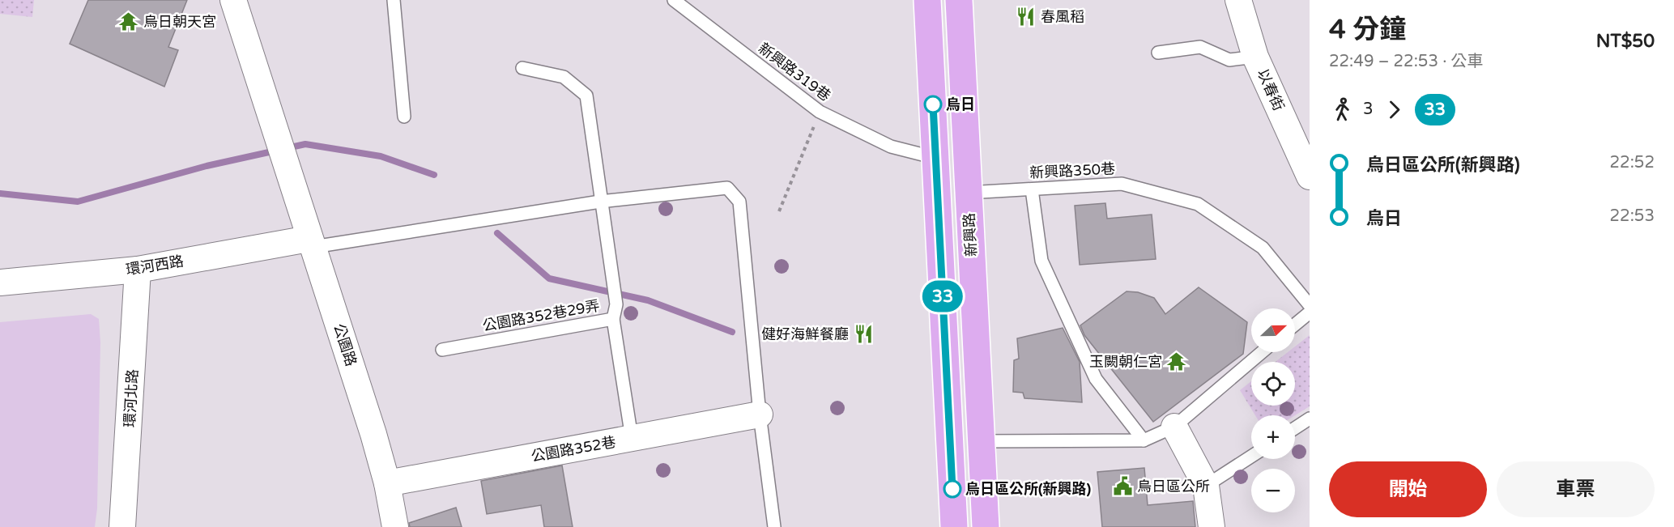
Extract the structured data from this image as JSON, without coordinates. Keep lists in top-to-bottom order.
{
  "streets": {
    "main road": ["新興路"],
    "street": [
      "以春街",
      "環河西路",
      "公園路",
      "環河北路",
      "公園路352巷"
    ],
    "lane": ["新興路319巷", "新興路350巷", "公園路352巷29弄"]
  },
  "crossings": [
    ["新興路350巷", "新興路"],
    ["環河西路", "公園路"],
    ["環河西路", "環河北路"],
    ["公園路352巷29弄", "公園路352巷"],
    ["公園路", "公園路352巷"]
  ],
  "places": {
    "restaurant": ["春風稻", "健好海鮮餐廳"],
    "temple": ["烏日朝天宮", "玉闕朝仁宮"],
    "other": ["烏日", "烏日區公所(新興路)"],
    "public building": ["烏日區公所"]
  },
  "lines": ["bus line 33"],
  "north": "right",
  "page": {
    "on_map": "33",
    "heading": ["4 分鐘", "22:49 – 22:53 · 公車", "NT$50"],
    "legs": ["3", "33"],
    "list": [
      {
        "name": "烏日區公所(新興路)",
        "value": "22:52"
      },
      {
        "name": "烏日",
        "value": "22:53"
      }
    ],
    "map_buttons": ["+", "−"],
    "buttons": ["開始", "車票"]
  }
}
